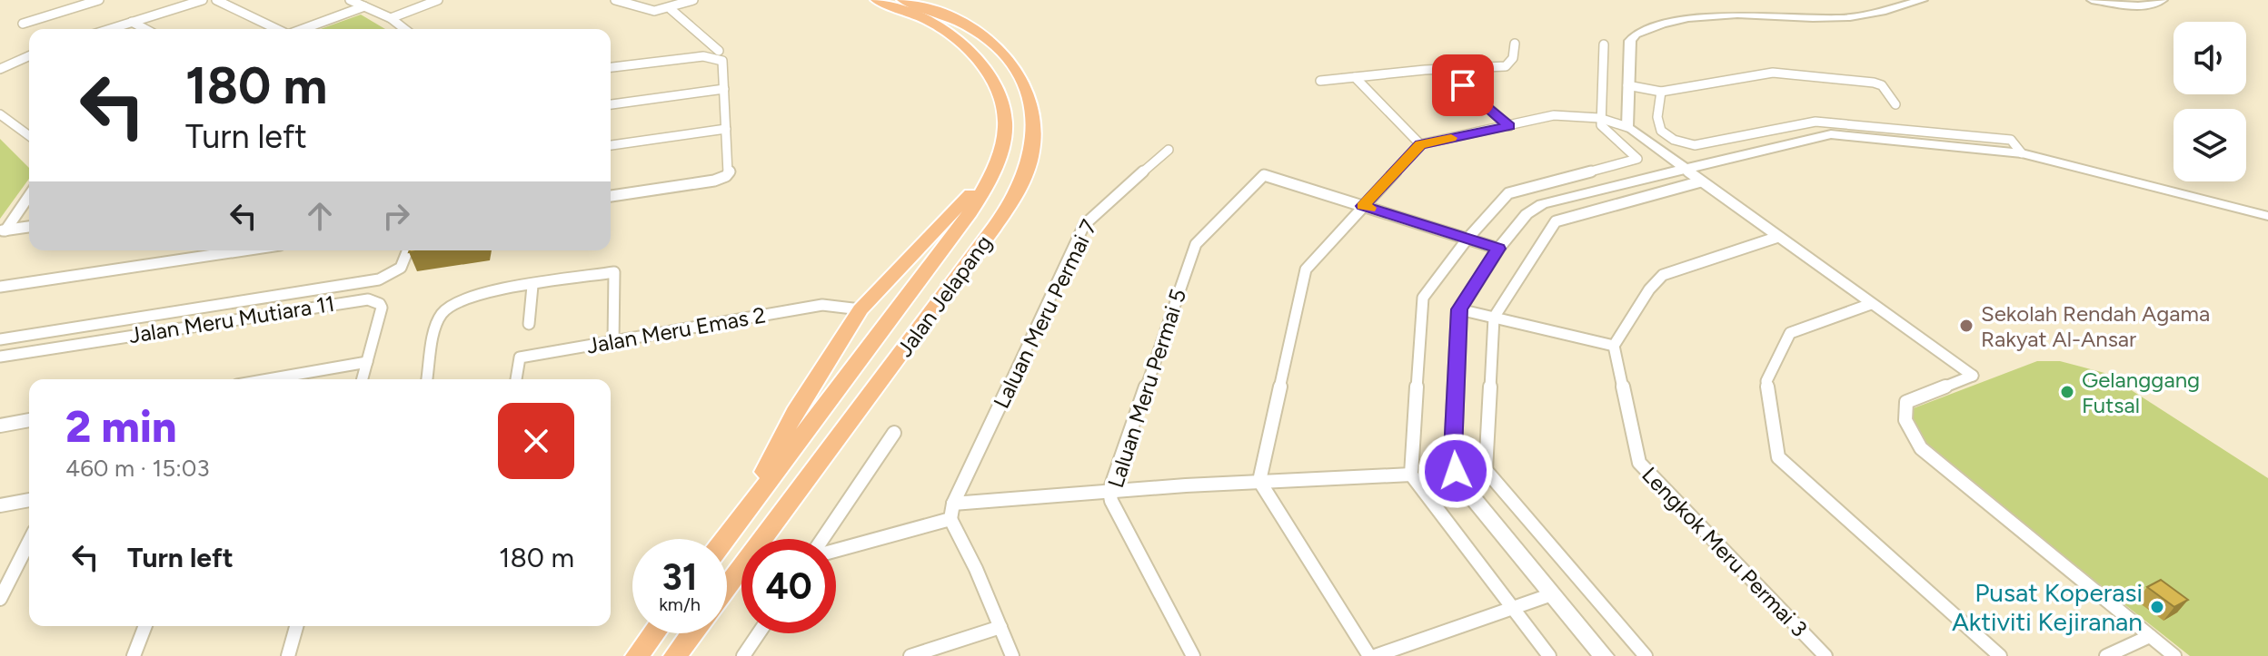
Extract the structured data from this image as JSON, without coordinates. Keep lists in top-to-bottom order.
{
  "streets": {
    "main road": ["Jalan Jelapang"],
    "street": [
      "Laluan Meru Permai 7",
      "Jalan Meru Mutiara 11",
      "Jalan Meru Emas 2",
      "Laluan Meru Permai 5",
      "Lengkok Meru Permai 3"
    ]
  },
  "places": ["Sekolah Rendah Agama Rakyat Al-Ansar", "Gelanggang Futsal", "Pusat Koperasi Aktiviti Kejiranan"],
  "page": {
    "turn": ["180 m", "Turn left"],
    "heading": ["2 min", "460 m · 15:03"],
    "list": [
      {
        "name": "Turn left",
        "value": "180 m"
      }
    ],
    "speed": "31 km/h",
    "limit": "40"
  }
}
